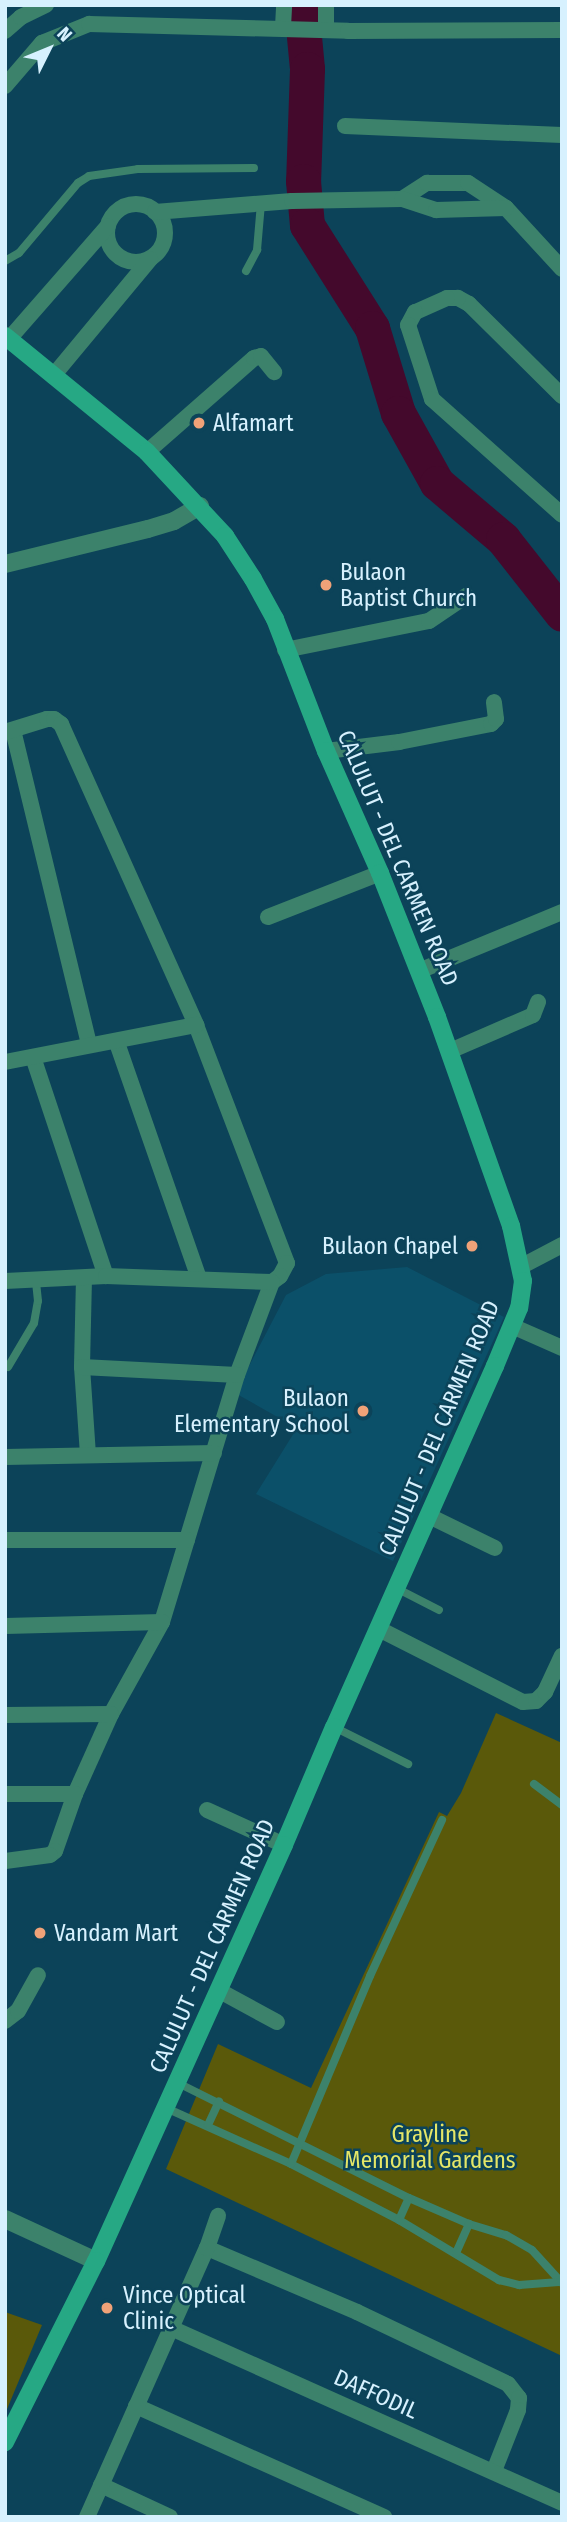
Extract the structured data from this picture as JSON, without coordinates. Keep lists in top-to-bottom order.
{
  "streets": {
    "main road": ["CALULUT - DEL CARMEN ROAD"],
    "street": ["DAFFODIL"]
  },
  "parks": ["Grayline Memorial Gardens"],
  "places": [
    "Alfamart",
    "Bulaon Baptist Church",
    "Bulaon Chapel",
    "Bulaon Elementary School",
    "Vandam Mart",
    "Vince Optical Clinic"
  ],
  "north": "top right"
}
